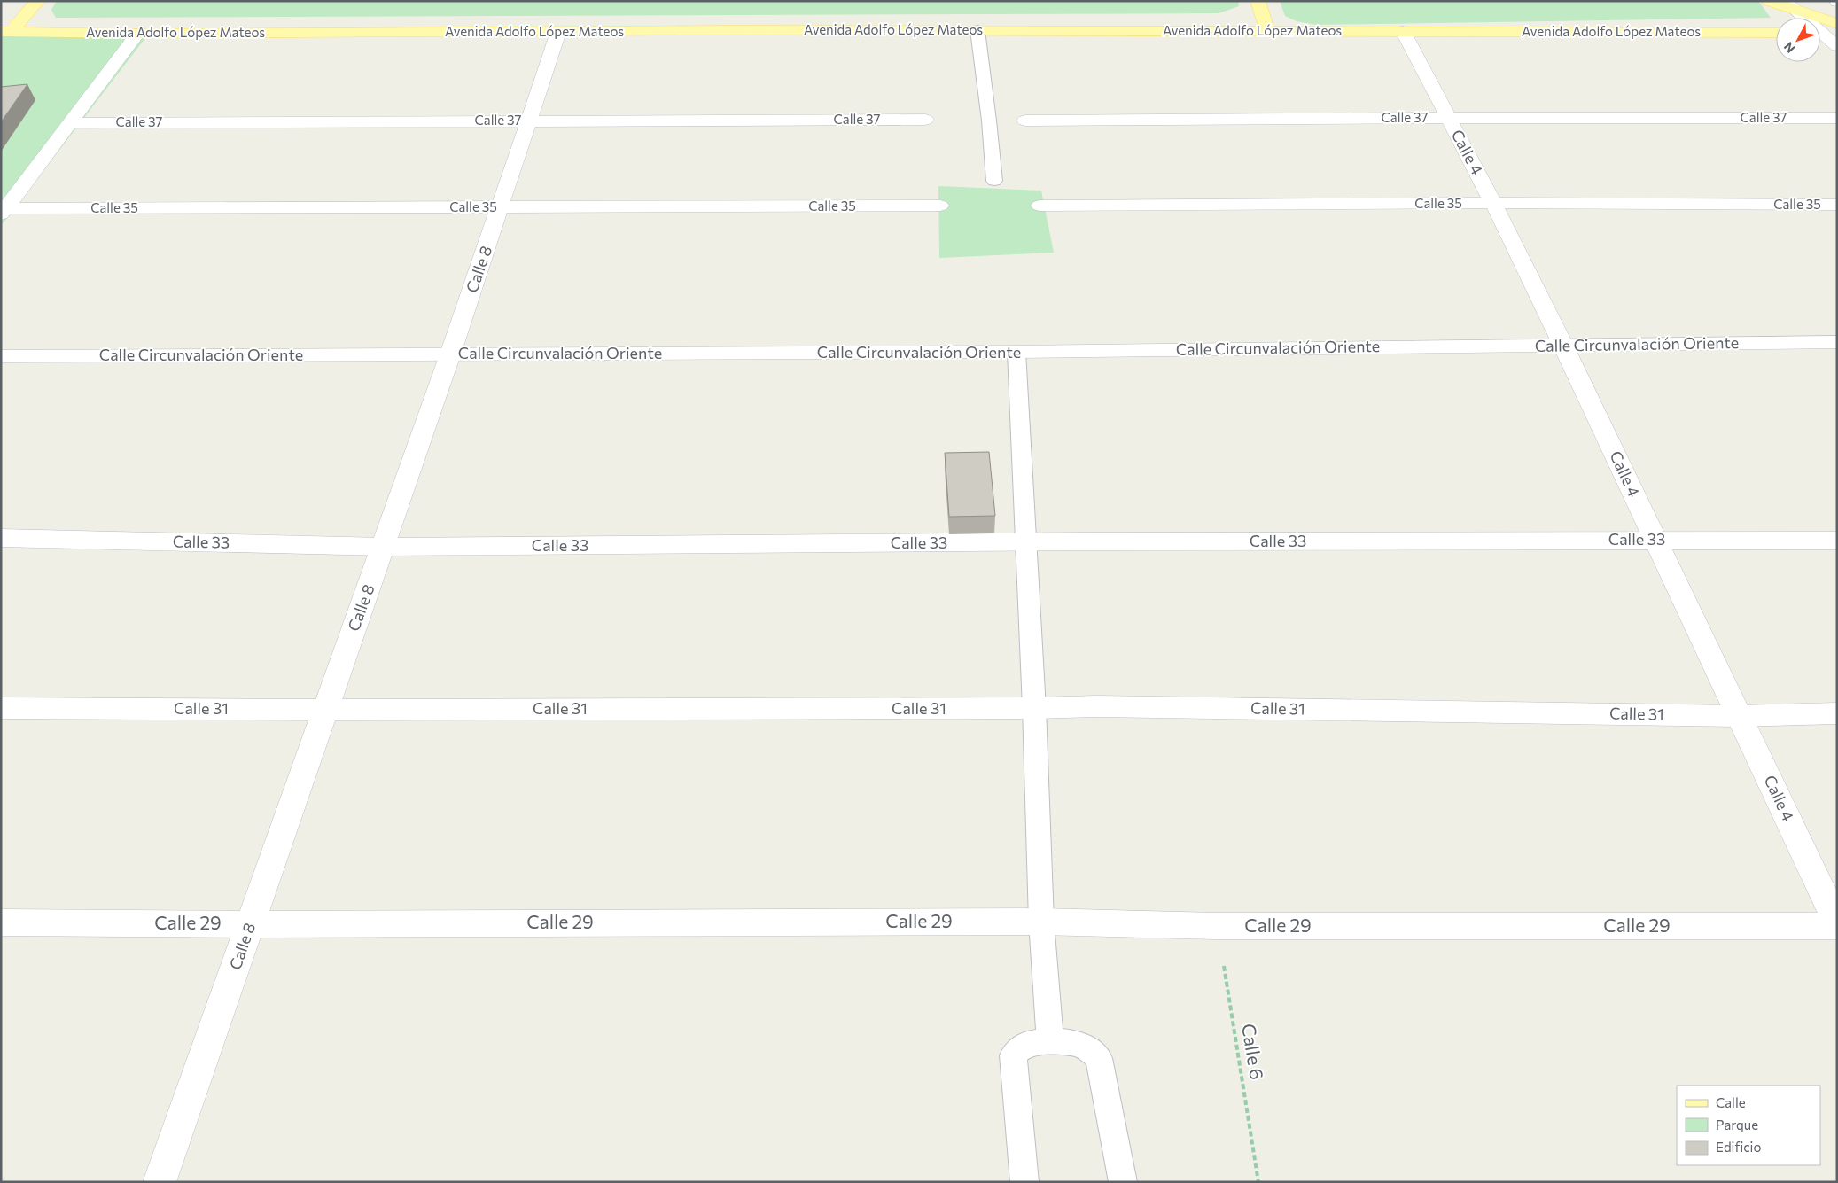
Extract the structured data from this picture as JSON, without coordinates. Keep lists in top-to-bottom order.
{
  "streets": {
    "main road": ["Avenida Adolfo López Mateos"],
    "street": [
      "Calle 37",
      "Calle 4",
      "Calle 35",
      "Calle 8",
      "Calle Circunvalación Oriente",
      "Calle 33",
      "Calle 31",
      "Calle 29"
    ],
    "path": ["Calle 6"]
  },
  "crossings": [
    ["Avenida Adolfo López Mateos", "Calle 4"],
    ["Avenida Adolfo López Mateos", "Calle 8"],
    ["Calle 37", "Calle 4"],
    ["Calle 37", "Calle 8"],
    ["Calle 4", "Calle 35"],
    ["Calle 4", "Calle Circunvalación Oriente"],
    ["Calle 4", "Calle 33"],
    ["Calle 4", "Calle 31"],
    ["Calle 35", "Calle 8"],
    ["Calle 8", "Calle Circunvalación Oriente"],
    ["Calle 8", "Calle 33"],
    ["Calle 8", "Calle 31"],
    ["Calle 8", "Calle 29"],
    ["Calle 29", "Calle 6"]
  ],
  "legend": ["Calle", "Parque", "Edificio"],
  "north": "bottom left"
}
